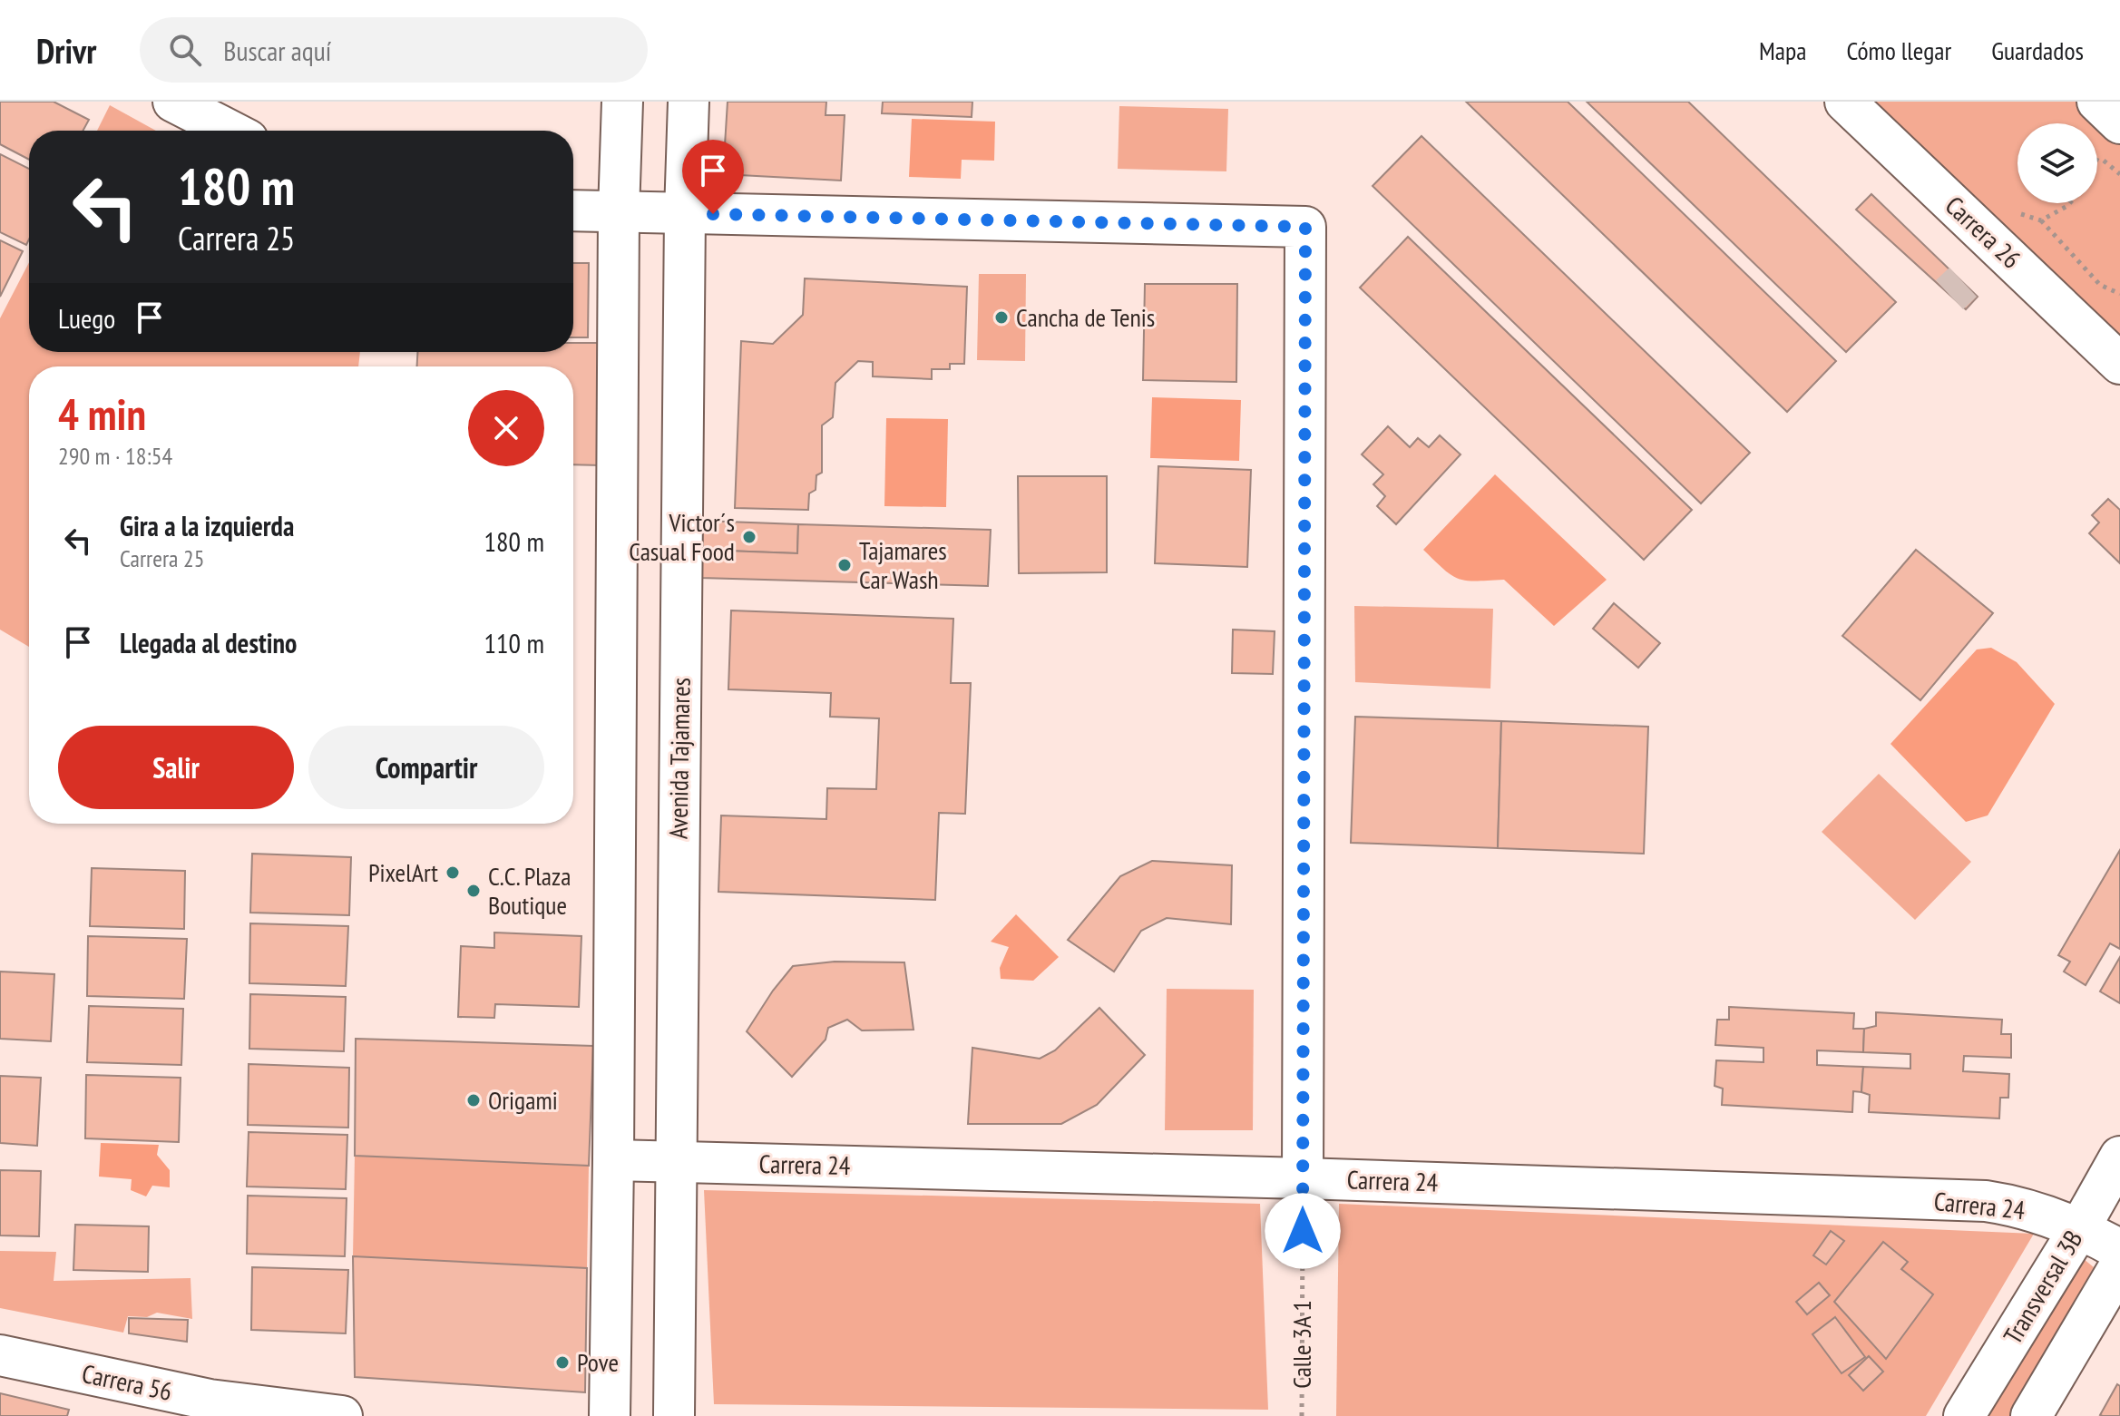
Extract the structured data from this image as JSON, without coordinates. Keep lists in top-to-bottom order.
{
  "streets": {
    "street": [
      "Carrera 26",
      "Avenida Tajamares",
      "Carrera 24",
      "Transversal 3B",
      "Carrera 56"
    ],
    "path": ["Calle 3A 1"]
  },
  "crossings": [
    ["Avenida Tajamares", "Carrera 24"],
    ["Carrera 24", "Transversal 3B"],
    ["Carrera 24", "Calle 3A 1"]
  ],
  "places": [
    "Cancha de Tenis",
    "Victor´s Casual Food",
    "Tajamares Car Wash",
    "PixelArt",
    "C.C. Plaza Boutique",
    "Origami",
    "Pove"
  ],
  "page": {
    "header": "Drivr",
    "search": "Buscar aquí",
    "nav": ["Mapa", "Cómo llegar", "Guardados"],
    "turn": ["180 m", "Carrera 25"],
    "then": "Luego",
    "heading": ["4 min", "290 m · 18:54"],
    "list": [
      {
        "name": "Gira a la izquierda",
        "note": "Carrera 25",
        "value": "180 m"
      },
      {
        "name": "Llegada al destino",
        "value": "110 m"
      }
    ],
    "buttons": ["Salir", "Compartir"]
  }
}
